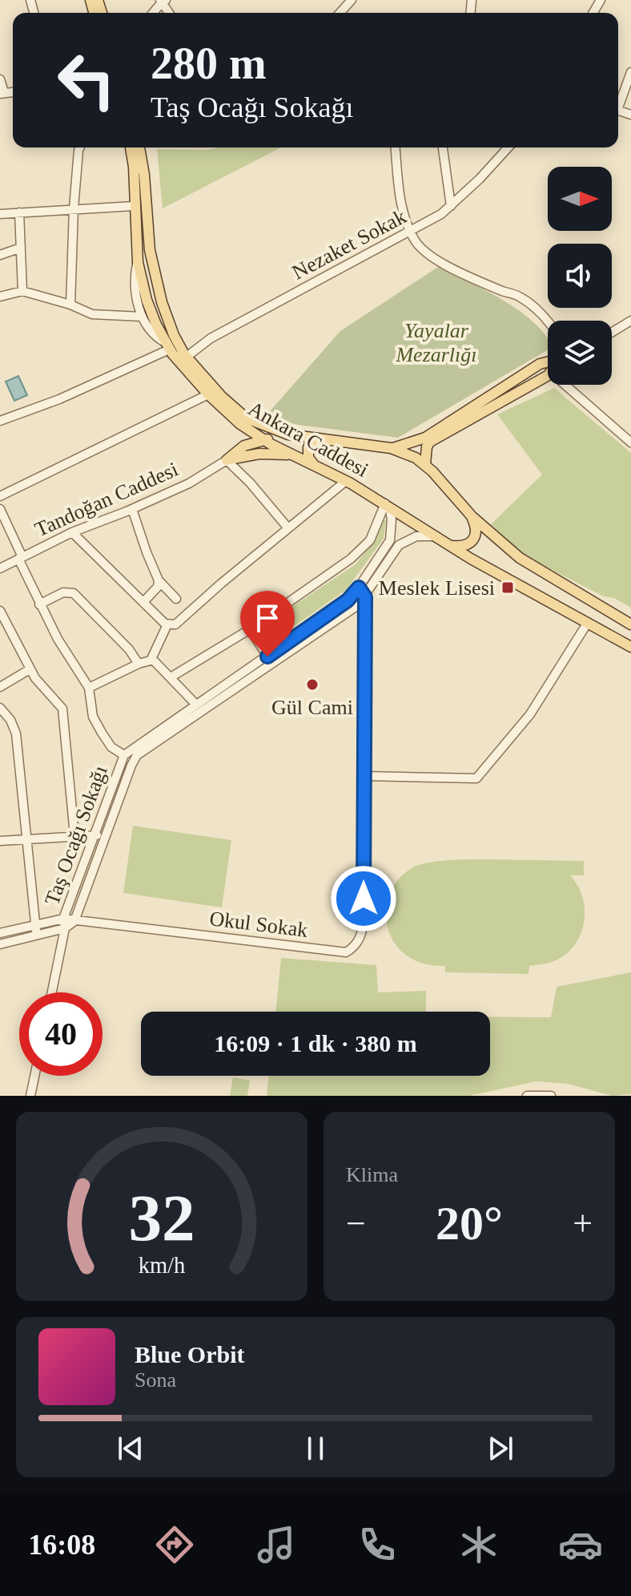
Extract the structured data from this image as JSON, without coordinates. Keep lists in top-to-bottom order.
{
  "streets": {
    "main road": ["Ankara Caddesi"],
    "street": [
      "Nezaket Sokak",
      "Tandoğan Caddesi",
      "Taş Ocağı Sokağı",
      "Okul Sokak"
    ]
  },
  "crossings": [
    ["Nezaket Sokak", "Ankara Caddesi"],
    ["Ankara Caddesi", "Taş Ocağı Sokağı"]
  ],
  "parks": ["Yayalar Mezarlığı"],
  "places": {
    "transit": ["Meslek Lisesi"],
    "other": ["Gül Cami"]
  },
  "north": "right",
  "page": {
    "turn": ["280 m", "Taş Ocağı Sokağı"],
    "limit": "40",
    "trip": "16:09 · 1 dk · 380 m",
    "tile": "Klima",
    "heat": ["−", "20°", "+"],
    "song": ["Blue Orbit", "Sona"],
    "tabs": "16:08",
    "gauge": ["32", "km/h"]
  }
}
